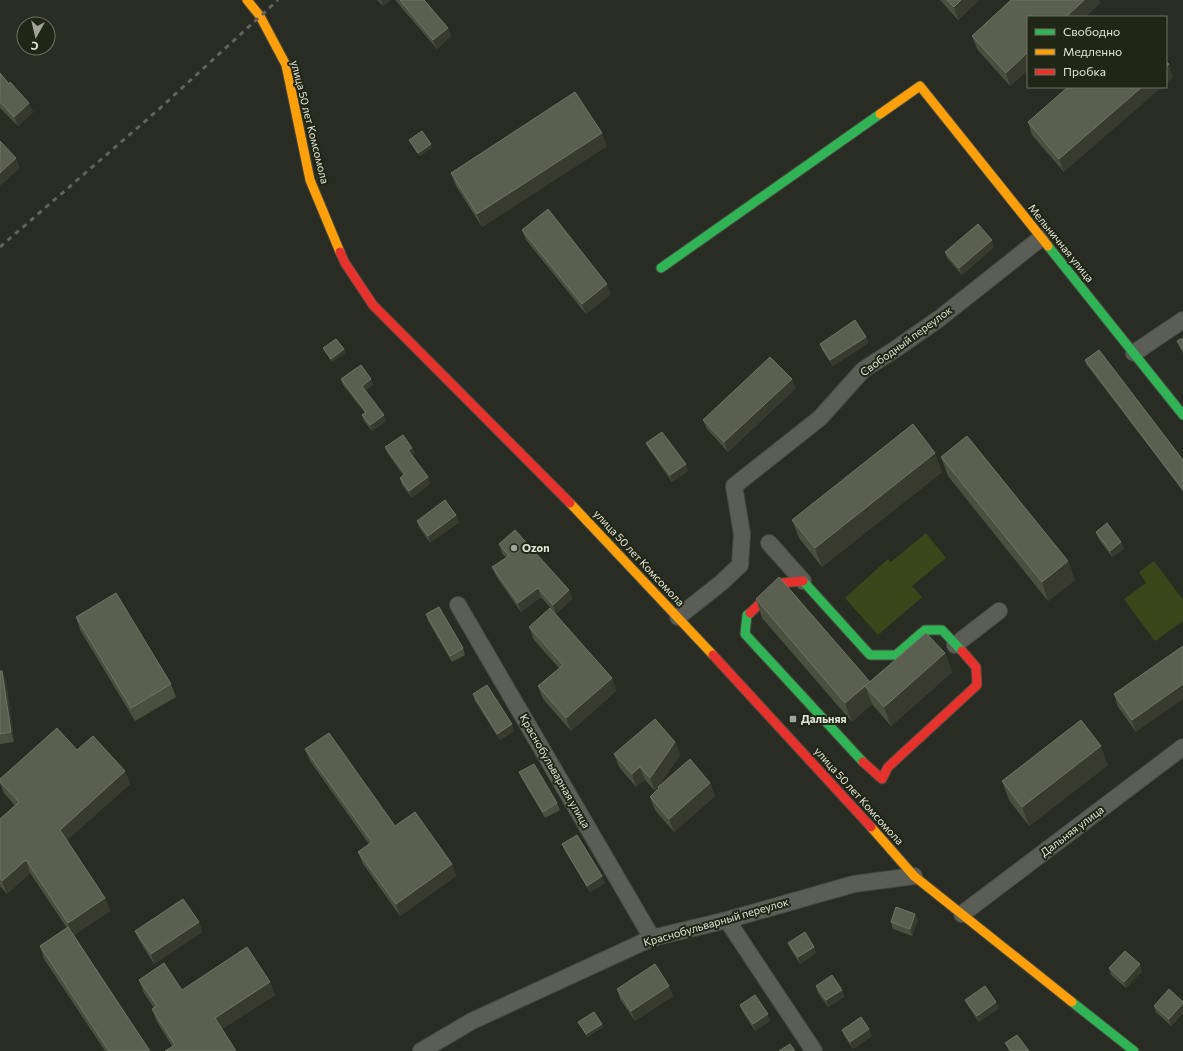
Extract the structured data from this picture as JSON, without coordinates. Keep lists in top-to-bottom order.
{
  "streets": {
    "street": [
      "улица 50 лет Комсомола",
      "Мельничная улица",
      "Свободный переулок",
      "Краснобульварная улица",
      "Дальняя улица",
      "Краснобульварный переулок"
    ]
  },
  "crossings": [
    ["улица 50 лет Комсомола", "Свободный переулок"],
    ["улица 50 лет Комсомола", "Дальняя улица"],
    ["улица 50 лет Комсомола", "Краснобульварный переулок"],
    ["Мельничная улица", "Свободный переулок"],
    ["Краснобульварная улица", "Краснобульварный переулок"]
  ],
  "places": {
    "other": ["Ozon"],
    "transit": ["Дальняя"]
  },
  "legend": ["Свободно", "Медленно", "Пробка"],
  "north": "bottom"
}
